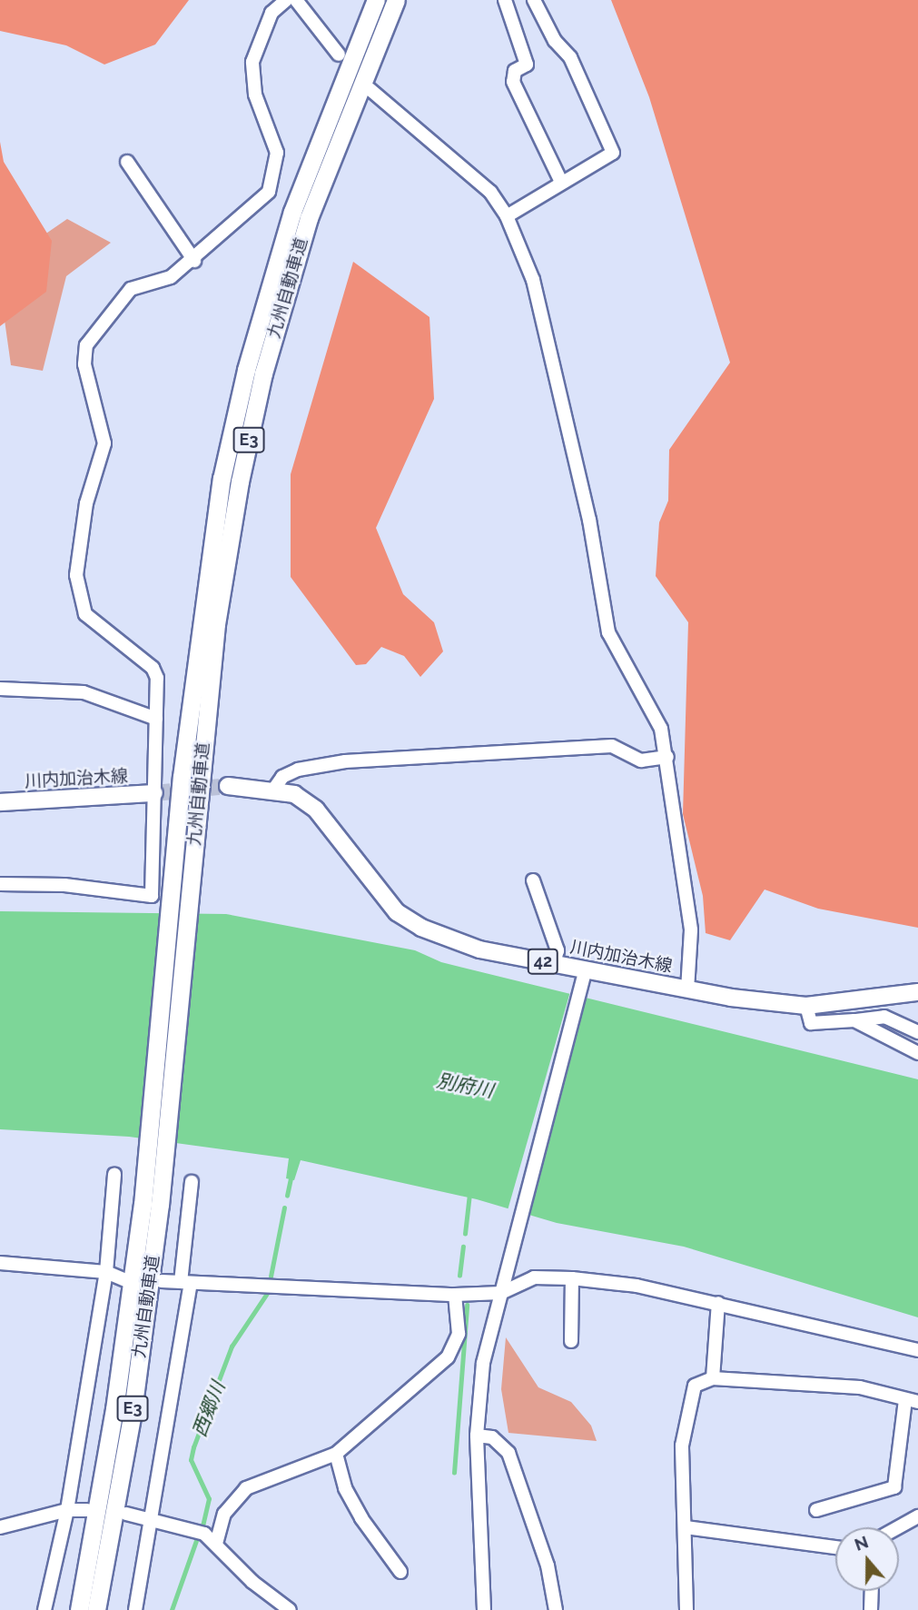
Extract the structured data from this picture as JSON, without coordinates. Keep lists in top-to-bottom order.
{
  "streets": {
    "highway": ["九州自動車道", "E3"],
    "main road": ["川内加治木線", "42"]
  },
  "water": ["別府川", "西郷川"],
  "north": "top"
}
